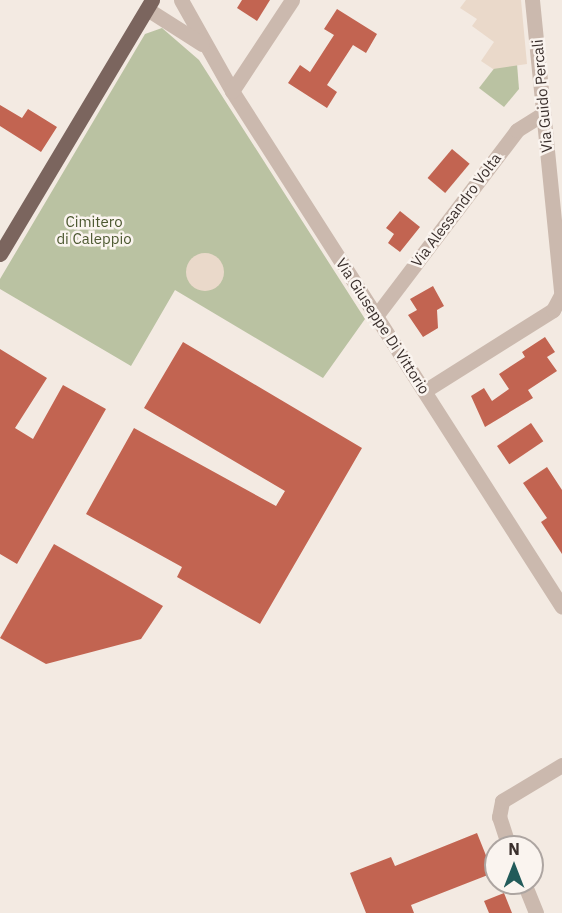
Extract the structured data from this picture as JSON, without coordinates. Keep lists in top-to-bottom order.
{
  "streets": {
    "street": ["Via Guido Percali", "Via Alessandro Volta", "Via Giuseppe Di Vittorio"]
  },
  "crossings": [
    ["Via Guido Percali", "Via Alessandro Volta"],
    ["Via Alessandro Volta", "Via Giuseppe Di Vittorio"]
  ],
  "parks": ["Cimitero di Caleppio"],
  "north": "top"
}
